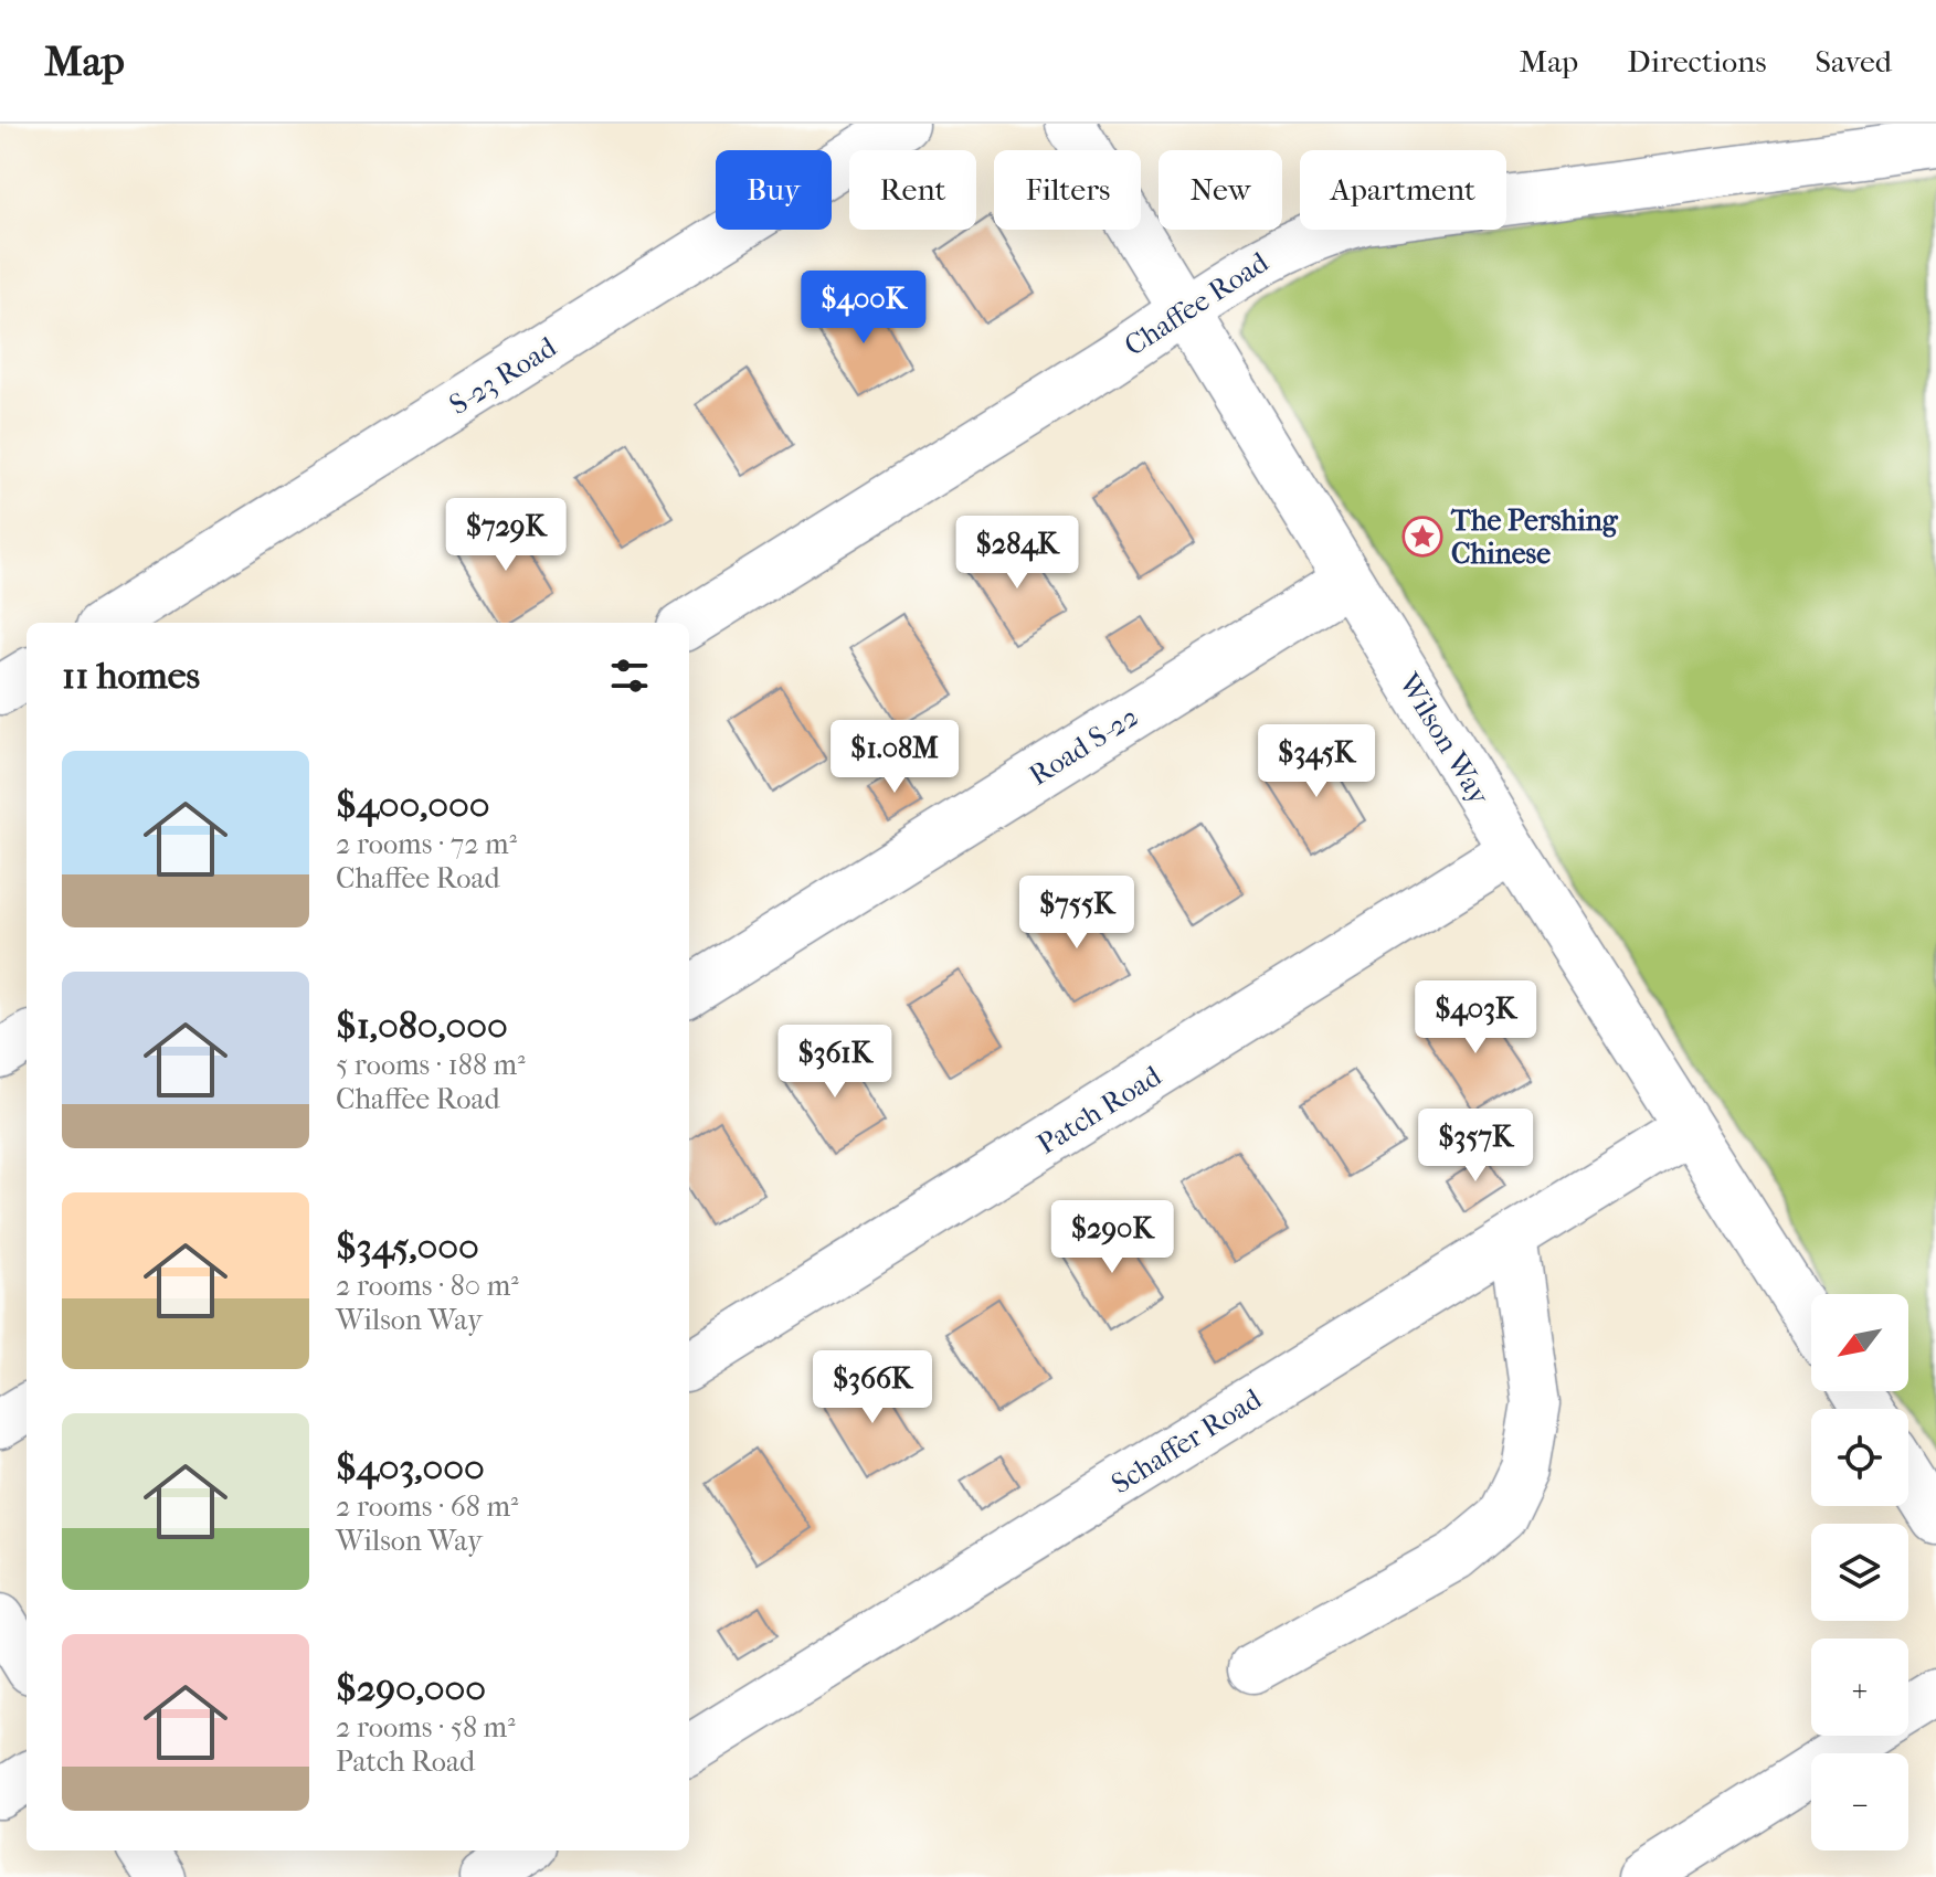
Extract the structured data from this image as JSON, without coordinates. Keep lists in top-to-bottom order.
{
  "streets": {
    "street": [
      "Chaffee Road",
      "S-23 Road",
      "Wilson Way",
      "Road S-22",
      "Patch Road",
      "Schaffer Road"
    ]
  },
  "crossings": [
    ["Chaffee Road", "Wilson Way"],
    ["Wilson Way", "Road S-22"],
    ["Wilson Way", "Patch Road"],
    ["Wilson Way", "Schaffer Road"]
  ],
  "places": {
    "place": ["The Pershing Chinese"]
  },
  "north": "bottom left",
  "page": {
    "header": "Map",
    "nav": ["Map", "Directions", "Saved"],
    "chip": [
      "Buy",
      "Rent",
      "Filters",
      "New",
      "Apartment"
    ],
    "price": [
      "$400K",
      "$729K",
      "$284K",
      "$1.08M",
      "$345K",
      "$755K",
      "$403K",
      "$361K",
      "$357K",
      "$290K",
      "$366K"
    ],
    "heading": "11 homes",
    "list": [
      {
        "name": "$400,000",
        "note": "2 rooms · 72 m² · Chaffee Road"
      },
      {
        "name": "$1,080,000",
        "note": "5 rooms · 188 m² · Chaffee Road"
      },
      {
        "name": "$345,000",
        "note": "2 rooms · 80 m² · Wilson Way"
      },
      {
        "name": "$403,000",
        "note": "2 rooms · 68 m² · Wilson Way"
      },
      {
        "name": "$290,000",
        "note": "2 rooms · 58 m² · Patch Road"
      }
    ],
    "map_buttons": ["+", "−"]
  }
}
